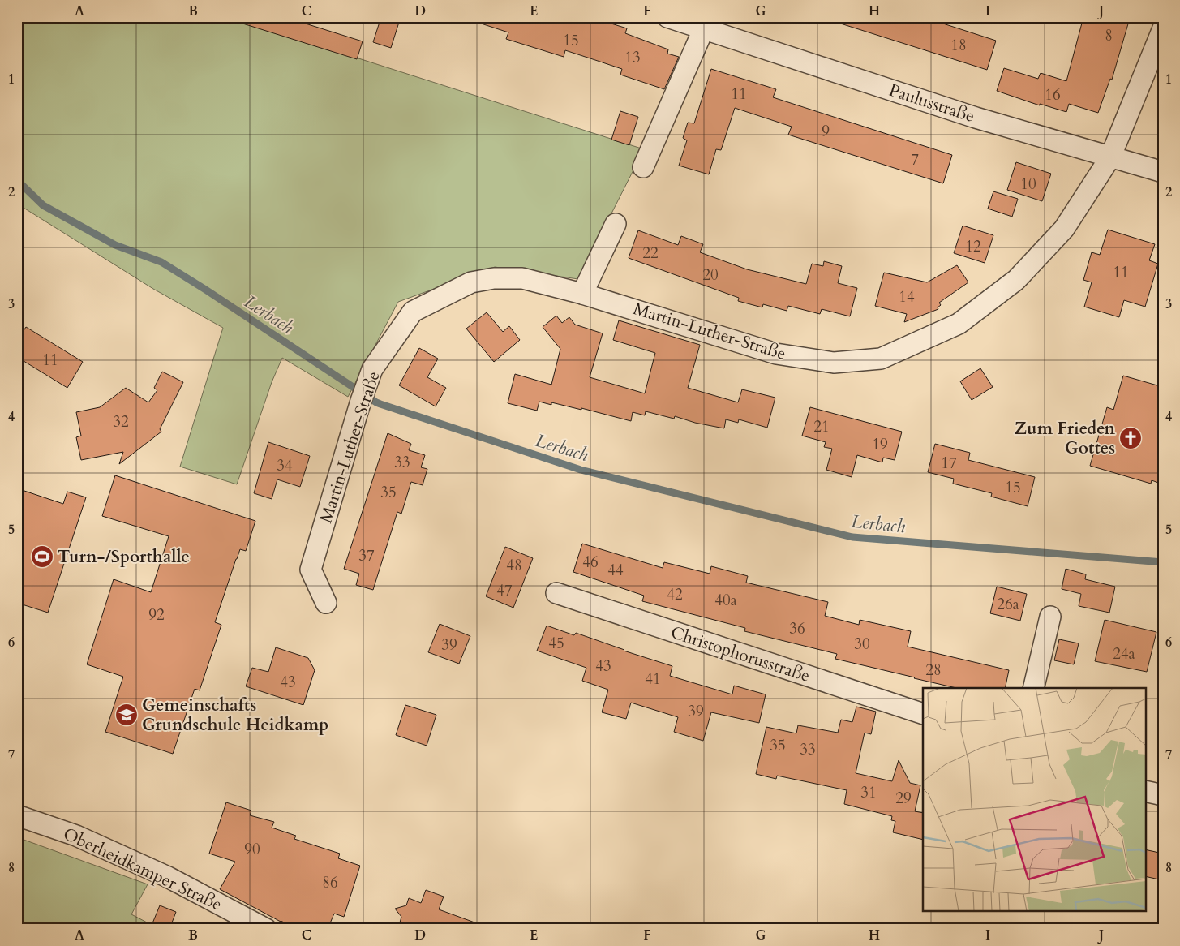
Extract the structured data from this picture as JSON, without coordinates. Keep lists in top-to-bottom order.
{
  "streets": {
    "street": [
      "Paulusstraße",
      "Martin-Luther-Straße",
      "Christophorusstraße",
      "Oberheidkamper Straße"
    ]
  },
  "crossings": [
    ["Paulusstraße", "Martin-Luther-Straße"]
  ],
  "water": ["Lerbach"],
  "places": {
    "church": ["Zum Frieden Gottes"],
    "sports": ["Turn-/Sporthalle"],
    "school or university": ["Gemeinschafts Grundschule Heidkamp"]
  },
  "house_numbers": [
    "8",
    "15",
    "18",
    "13",
    "11",
    "16",
    "9",
    "7",
    "10",
    "12",
    "22",
    "11",
    "20",
    "14",
    "11",
    "32",
    "21",
    "19",
    "33",
    "17",
    "34",
    "15",
    "35",
    "37",
    "46",
    "48",
    "44",
    "47",
    "42",
    "40a",
    "26a",
    "92",
    "36",
    "45",
    "30",
    "39",
    "24a",
    "43",
    "28",
    "41",
    "43",
    "39",
    "35",
    "33",
    "31",
    "29",
    "90",
    "86"
  ],
  "grid": {
    "columns": [
      "A",
      "B",
      "C",
      "D",
      "E",
      "F",
      "G",
      "H",
      "I",
      "J"
    ],
    "rows": [
      "1",
      "2",
      "3",
      "4",
      "5",
      "6",
      "7",
      "8"
    ]
  }
}
